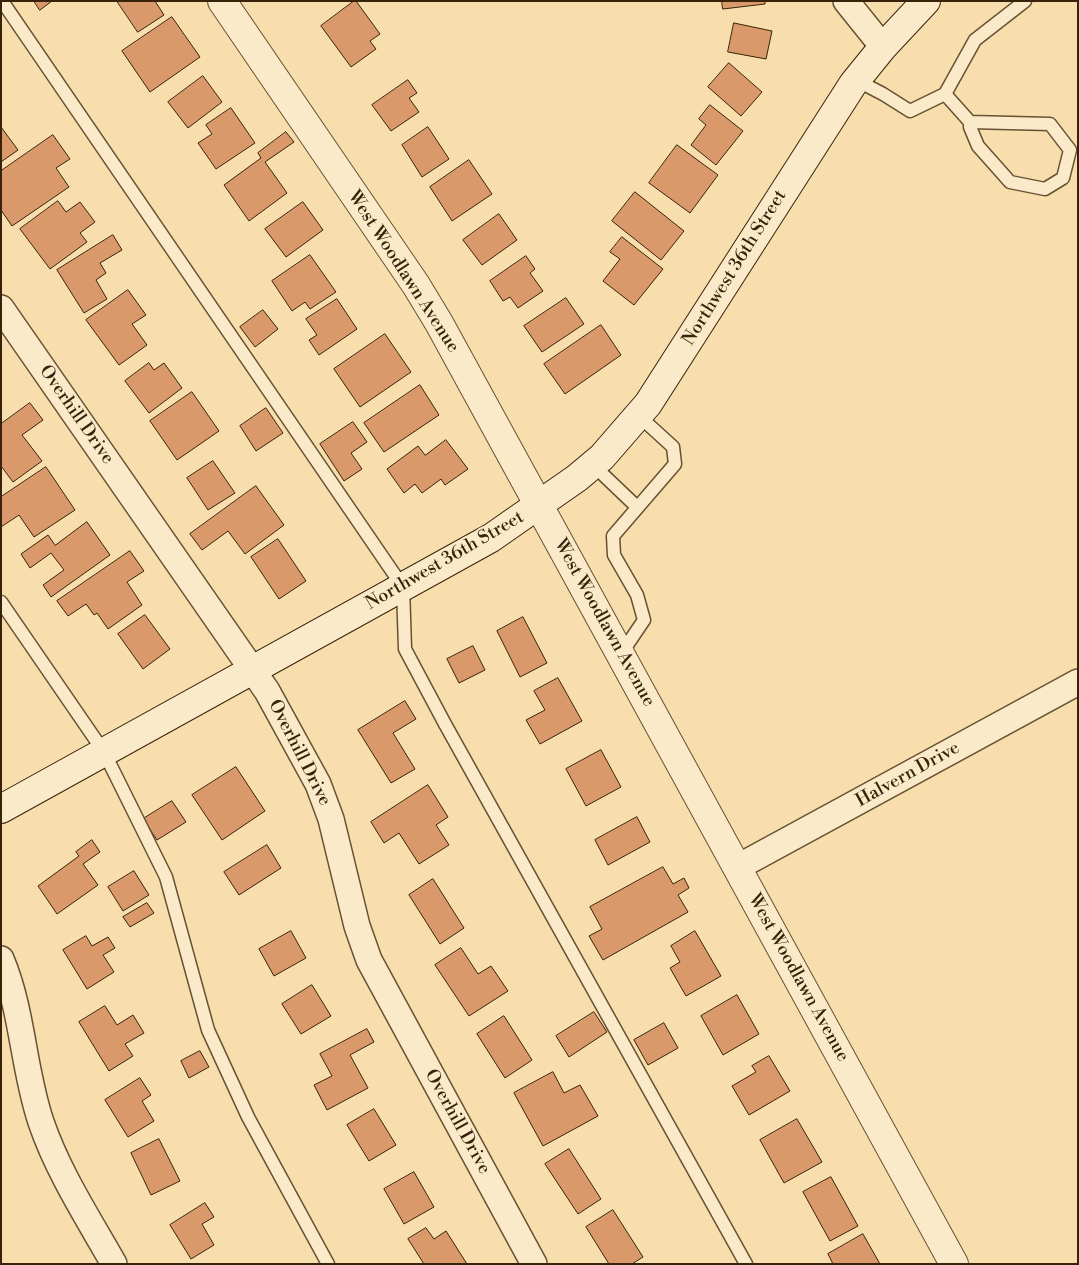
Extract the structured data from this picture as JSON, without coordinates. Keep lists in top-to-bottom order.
{
  "streets": {
    "street": [
      "Northwest 36th Street",
      "West Woodlawn Avenue",
      "Overhill Drive",
      "Halvern Drive"
    ]
  },
  "crossings": [
    ["Northwest 36th Street", "West Woodlawn Avenue"],
    ["Northwest 36th Street", "Overhill Drive"],
    ["West Woodlawn Avenue", "Halvern Drive"]
  ]
}
